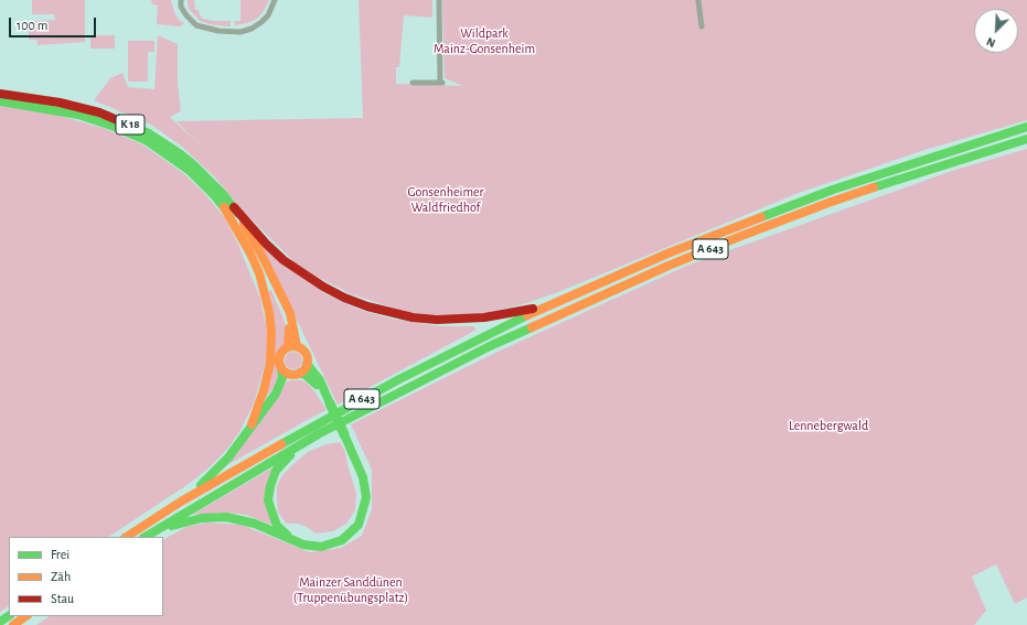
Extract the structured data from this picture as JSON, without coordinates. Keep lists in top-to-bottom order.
{
  "streets": {
    "main road": ["K 18", "A 643"]
  },
  "parks": [
    "Wildpark Mainz-Gonsenheim",
    "Gonsenheimer Waldfriedhof",
    "Lennebergwald",
    "Mainzer Sanddünen (Truppenübungsplatz)"
  ],
  "legend": ["Frei", "Zäh", "Stau"],
  "scale_bar": "100 m",
  "north": "bottom left"
}
